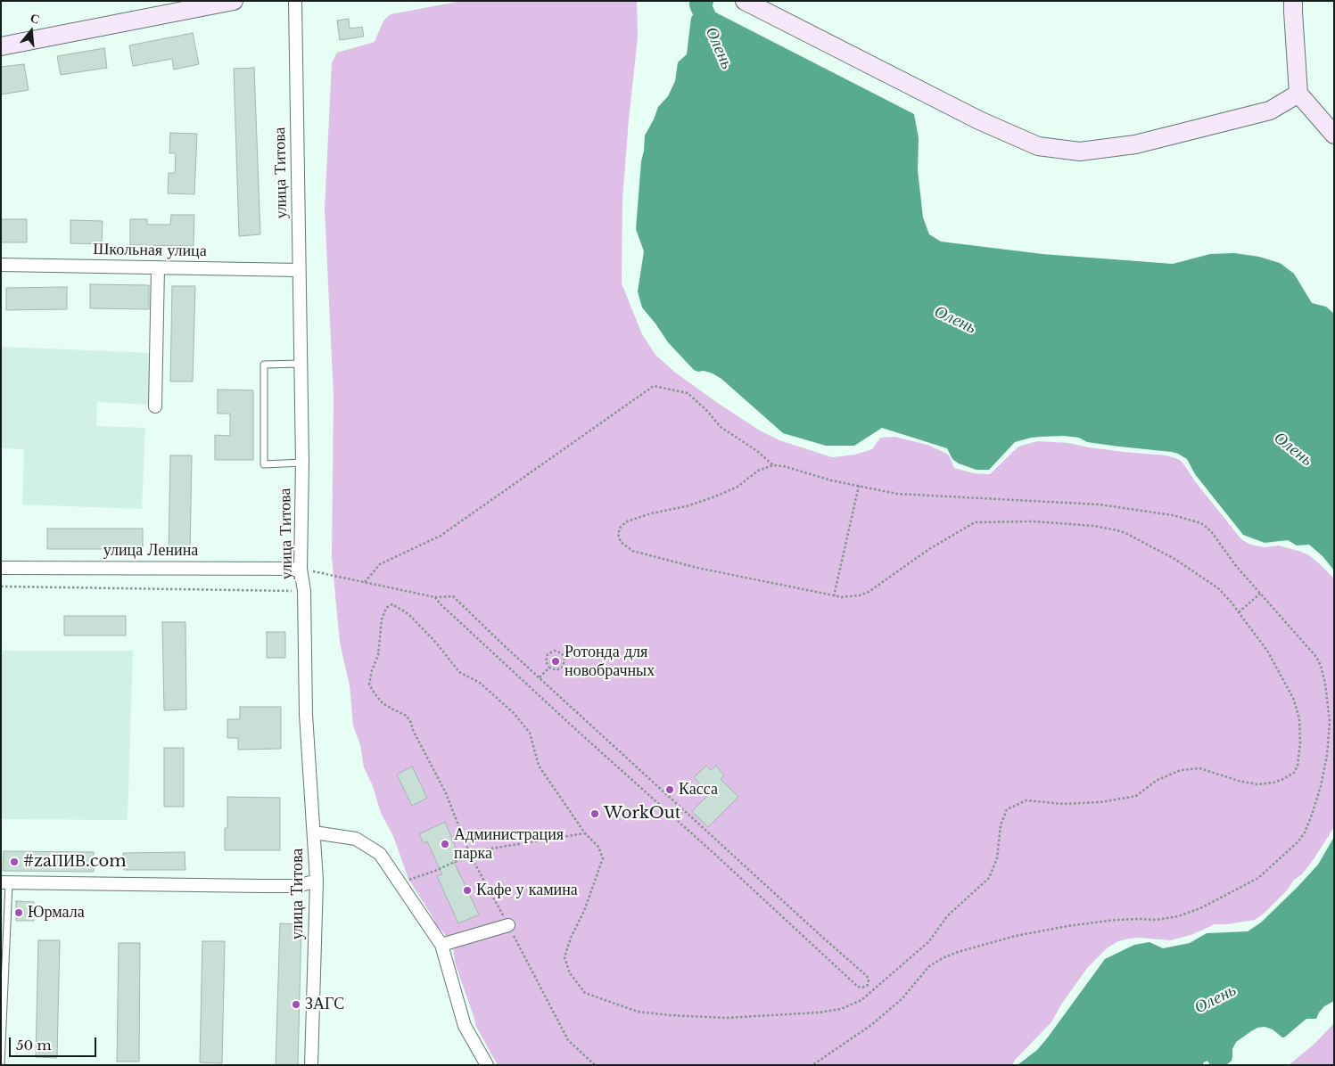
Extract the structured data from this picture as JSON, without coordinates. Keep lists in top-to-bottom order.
{
  "streets": {
    "street": ["улица Титова", "Школьная улица", "улица Ленина"]
  },
  "crossings": [
    ["улица Титова", "Школьная улица"],
    ["улица Титова", "улица Ленина"]
  ],
  "water": ["Олень"],
  "places": [
    "Ротонда для новобрачных",
    "Касса",
    "WorkOut",
    "Администрация парка",
    "#zaПИВ.com",
    "Кафе у камина",
    "Юрмала",
    "ЗАГС"
  ],
  "scale_bar": "50 m",
  "north": "top"
}
